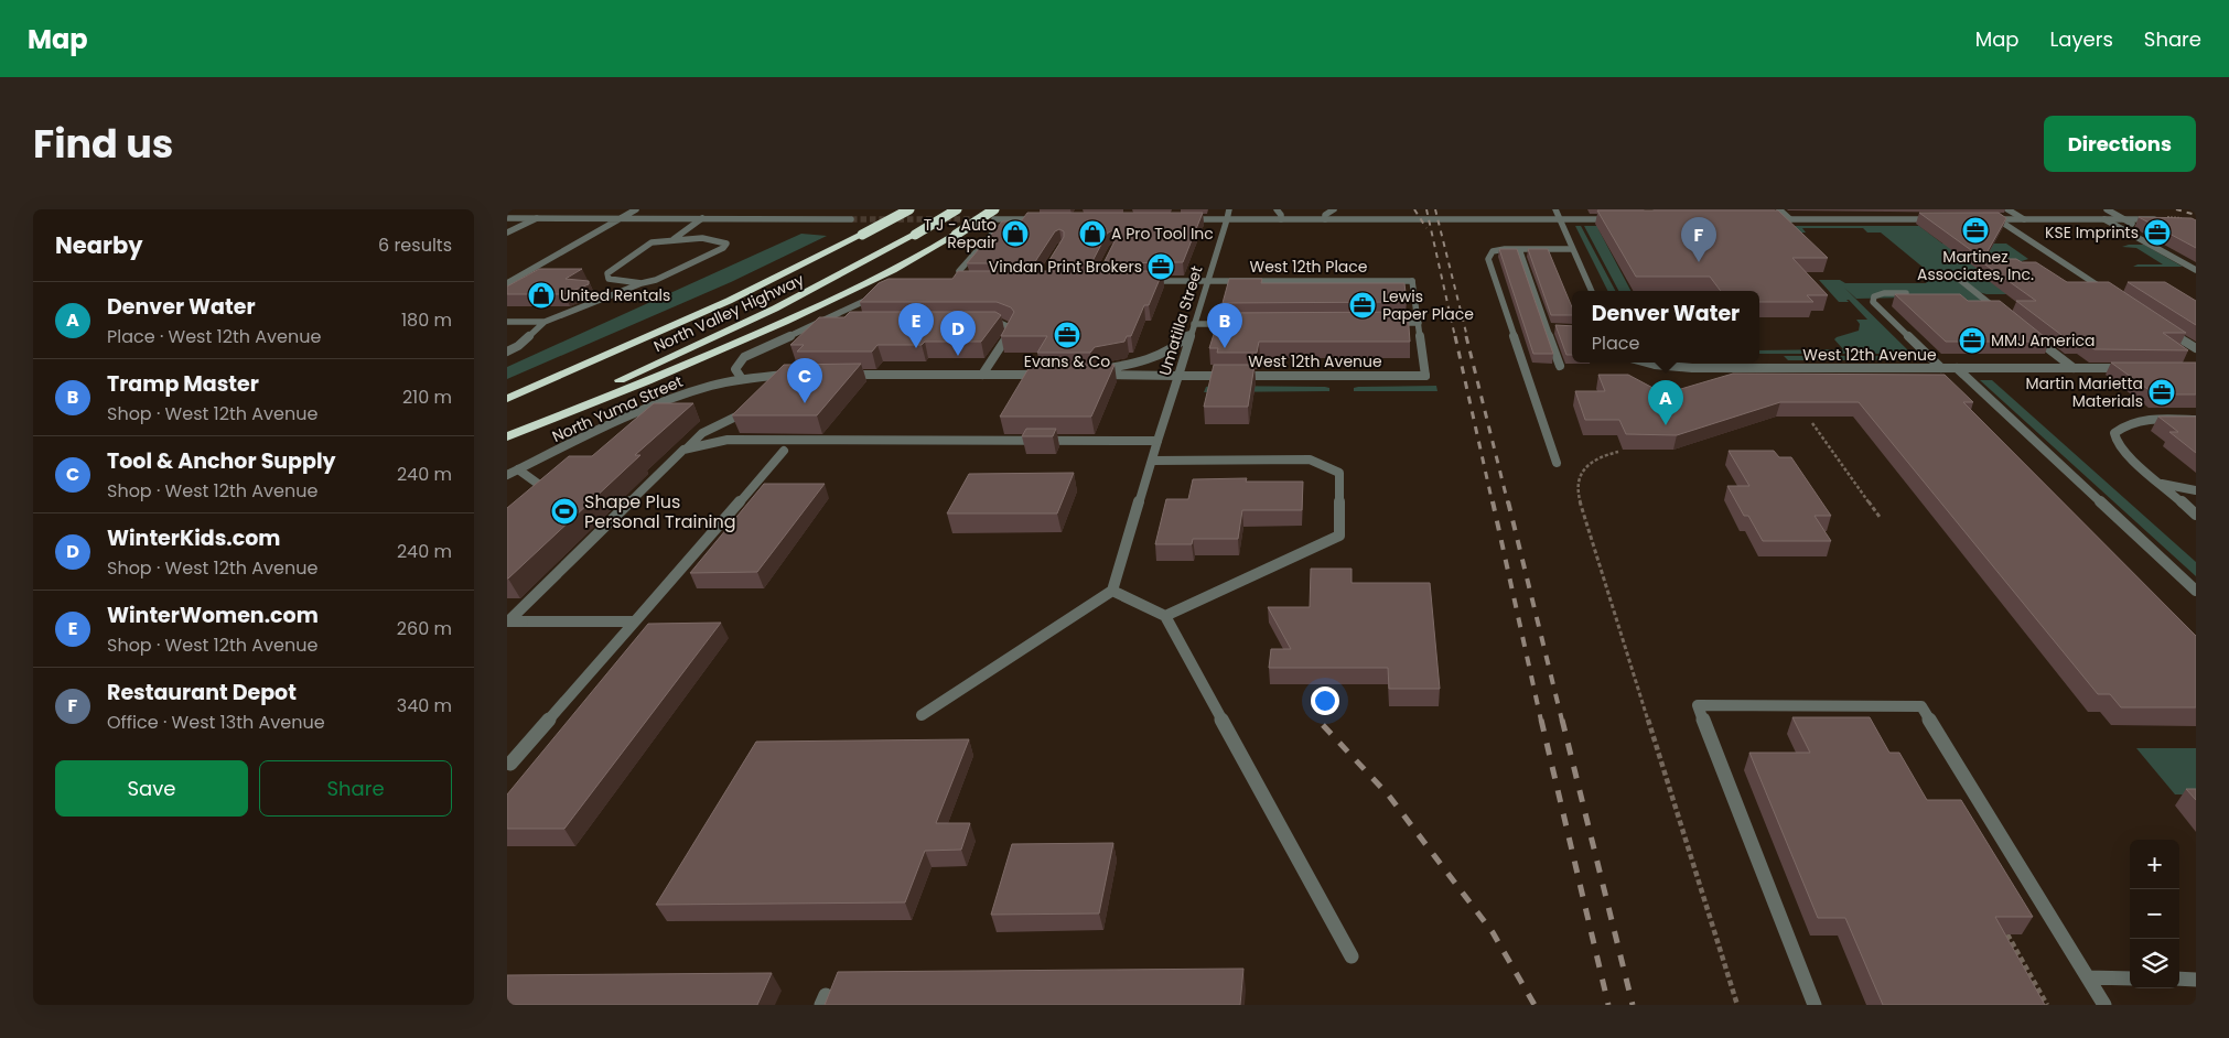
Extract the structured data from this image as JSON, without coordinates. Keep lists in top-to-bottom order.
{
  "streets": {
    "highway": ["North Valley Highway"],
    "street": [
      "West 12th Place",
      "Umatilla Street",
      "West 12th Avenue",
      "North Yuma Street"
    ]
  },
  "crossings": [
    ["West 12th Place", "Umatilla Street"],
    ["West 12th Place", "West 12th Avenue"],
    ["Umatilla Street", "West 12th Avenue"]
  ],
  "places": {
    "office": [
      "Martinez Associates, Inc.",
      "KSE Imprints",
      "Vindan Print Brokers",
      "Lewis Paper Place",
      "Evans & Co",
      "MMJ America",
      "Martin Marietta Materials"
    ],
    "shop": ["T J - Auto Repair", "A Pro Tool Inc", "United Rentals"],
    "sports": ["Shape Plus Personal Training"]
  },
  "page": {
    "header": "Map",
    "nav": ["Map", "Layers", "Share"],
    "title": "Find us",
    "buttons": [
      "Directions",
      ["Save", "Share"]
    ],
    "heading": ["Nearby", "6 results"],
    "pins": [
      "F",
      "B",
      "E",
      "D",
      "C",
      "A"
    ],
    "list": [
      {
        "mark": "A",
        "name": "Denver Water",
        "note": "Place · West 12th Avenue",
        "value": "180 m"
      },
      {
        "mark": "B",
        "name": "Tramp Master",
        "note": "Shop · West 12th Avenue",
        "value": "210 m"
      },
      {
        "mark": "C",
        "name": "Tool & Anchor Supply",
        "note": "Shop · West 12th Avenue",
        "value": "240 m"
      },
      {
        "mark": "D",
        "name": "WinterKids.com",
        "note": "Shop · West 12th Avenue",
        "value": "240 m"
      },
      {
        "mark": "E",
        "name": "WinterWomen.com",
        "note": "Shop · West 12th Avenue",
        "value": "260 m"
      },
      {
        "mark": "F",
        "name": "Restaurant Depot",
        "note": "Office · West 13th Avenue",
        "value": "340 m"
      }
    ],
    "popup": ["Denver Water", "Place"],
    "map_buttons": ["+", "−"]
  }
}
